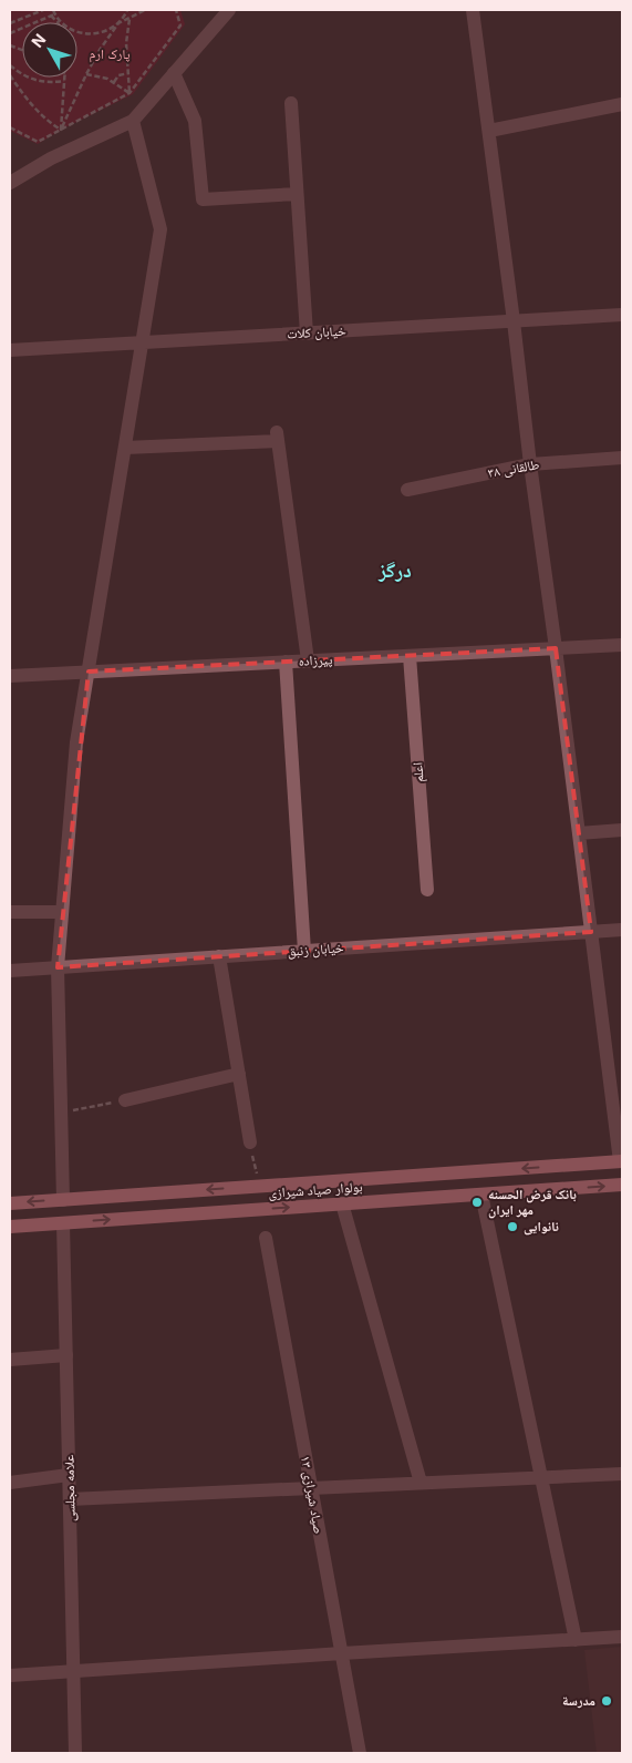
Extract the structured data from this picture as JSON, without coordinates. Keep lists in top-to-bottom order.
{
  "streets": {
    "main road": ["بولوار صیاد شیرازی"],
    "street": [
      "خیابان کلات",
      "طالقانی ۳۸",
      "پیرزاده",
      "اعلم",
      "خیابان زنبق",
      "علامه مجلسی",
      "صیاد شیرازی ۱۳"
    ]
  },
  "crossings": [
    ["پیرزاده", "اعلم"],
    ["بولوار صیاد شیرازی", "علامه مجلسی"]
  ],
  "districts": ["درگز"],
  "parks": ["پارک ارم"],
  "places": ["بانک قرض الحسنه مهر ایران", "نانوایی", "مدرسة"],
  "north": "top left"
}
